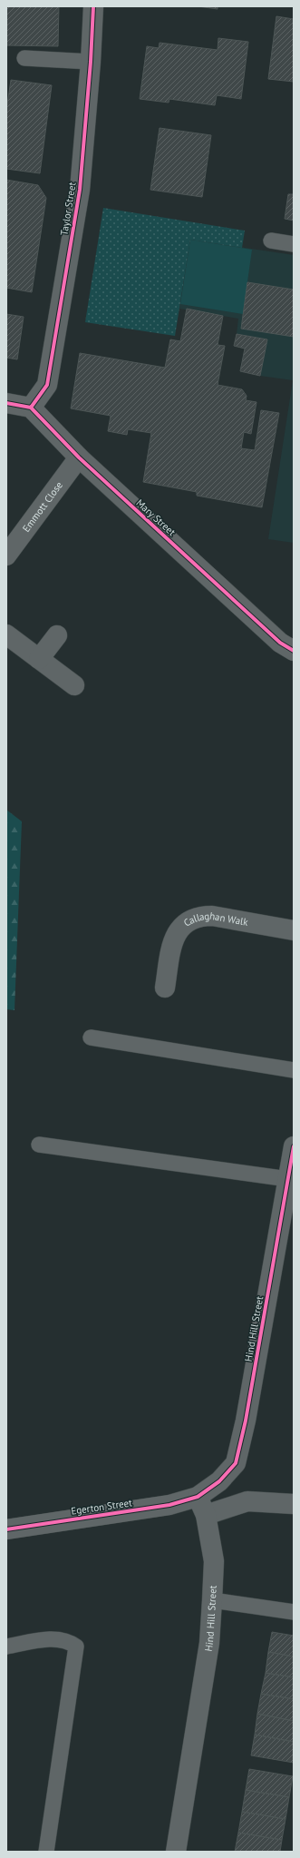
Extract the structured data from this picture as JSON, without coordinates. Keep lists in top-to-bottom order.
{
  "streets": {
    "street": [
      "Taylor Street",
      "Emmott Close",
      "Mary Street",
      "Callaghan Walk",
      "Hind Hill Street",
      "Egerton Street"
    ]
  },
  "crossings": [
    ["Taylor Street", "Mary Street"],
    ["Emmott Close", "Mary Street"],
    ["Hind Hill Street", "Egerton Street"]
  ]
}
